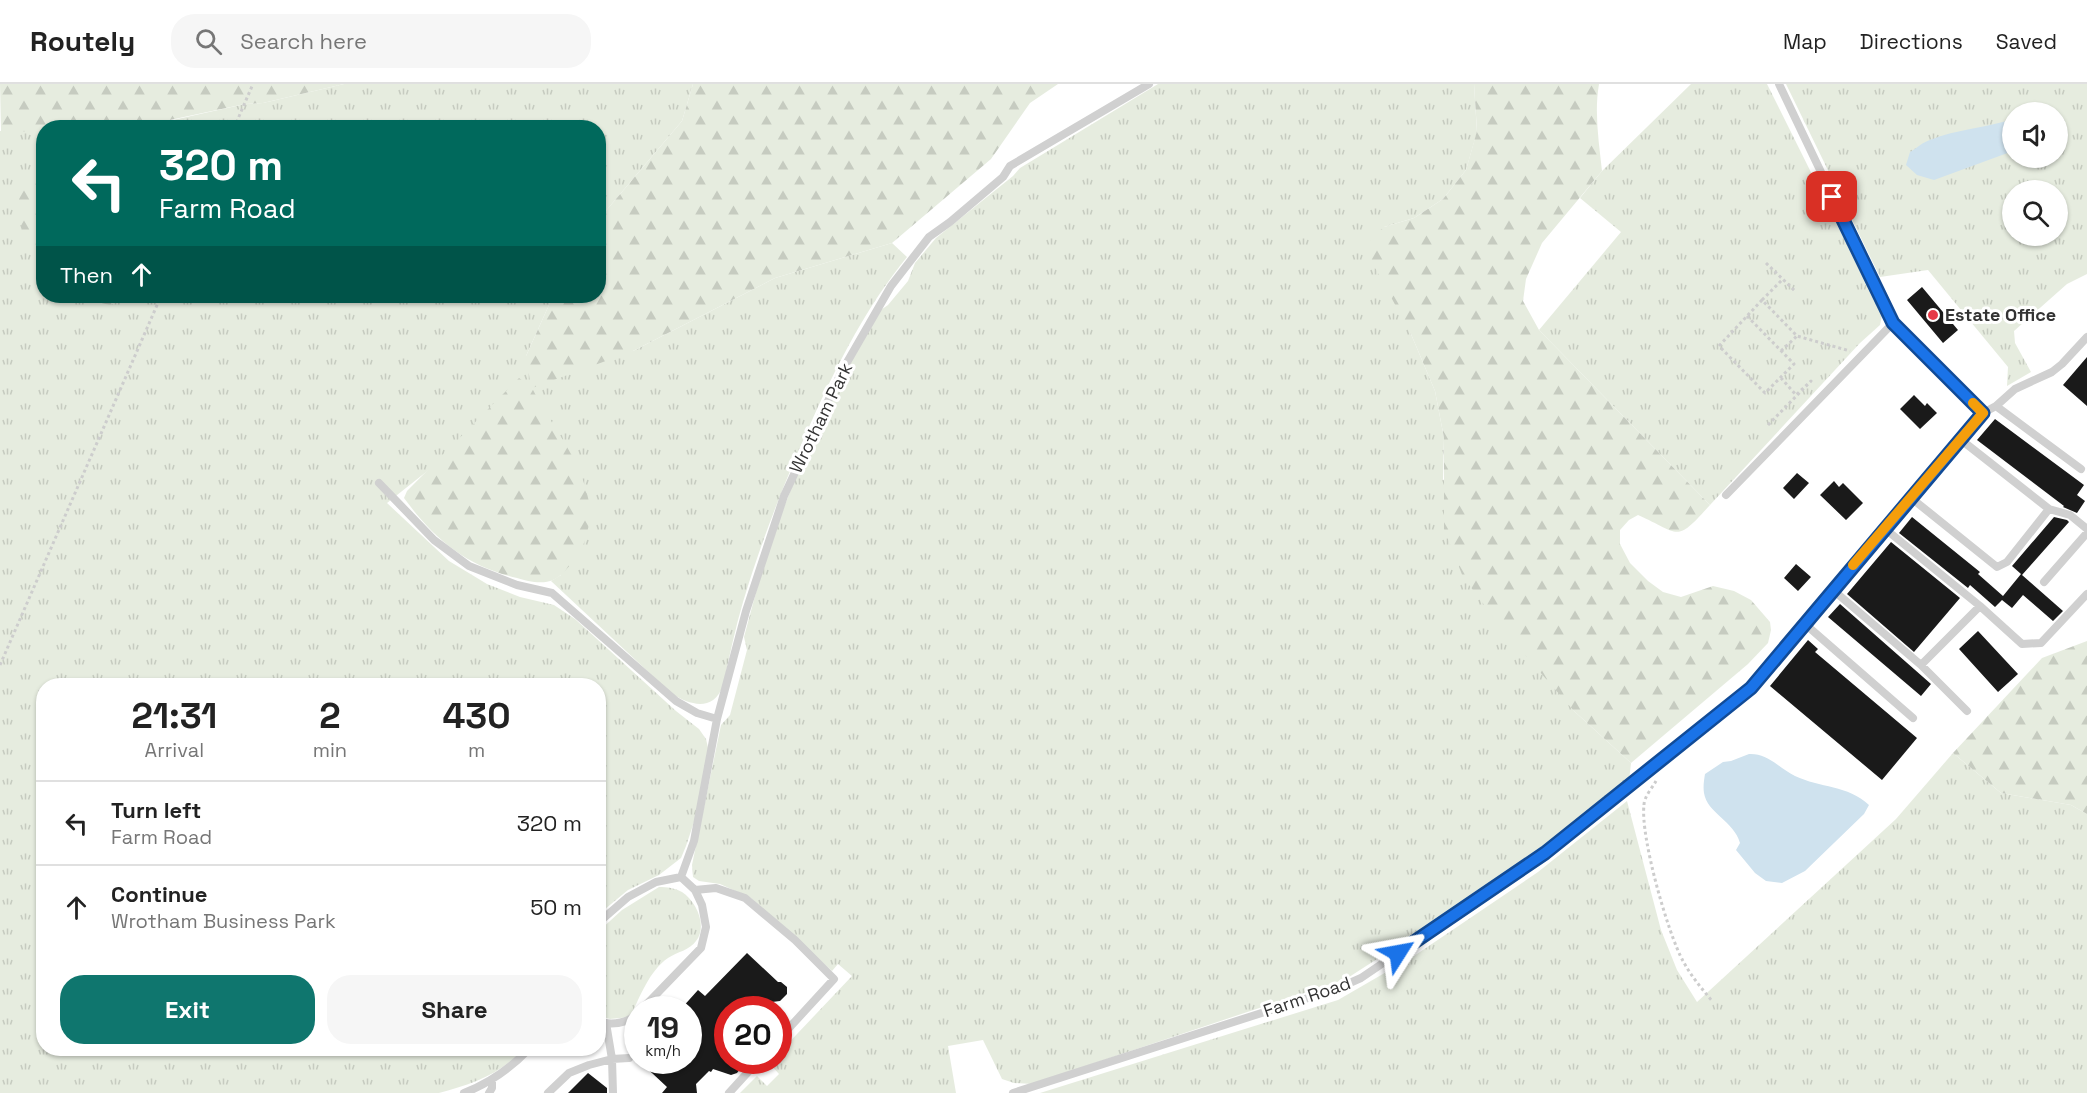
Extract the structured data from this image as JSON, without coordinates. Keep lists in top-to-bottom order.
{
  "streets": {
    "lane": ["Wrotham Park", "Farm Road"]
  },
  "places": ["Estate Office"],
  "page": {
    "header": "Routely",
    "search": "Search here",
    "nav": ["Map", "Directions", "Saved"],
    "turn": ["320 m", "Farm Road"],
    "then": "Then",
    "eta": [
      "21:31",
      "Arrival",
      "2",
      "min",
      "430",
      "m"
    ],
    "list": [
      {
        "name": "Turn left",
        "note": "Farm Road",
        "value": "320 m"
      },
      {
        "name": "Continue",
        "note": "Wrotham Business Park",
        "value": "50 m"
      }
    ],
    "buttons": ["Exit", "Share"],
    "speed": "19 km/h",
    "limit": "20"
  }
}
